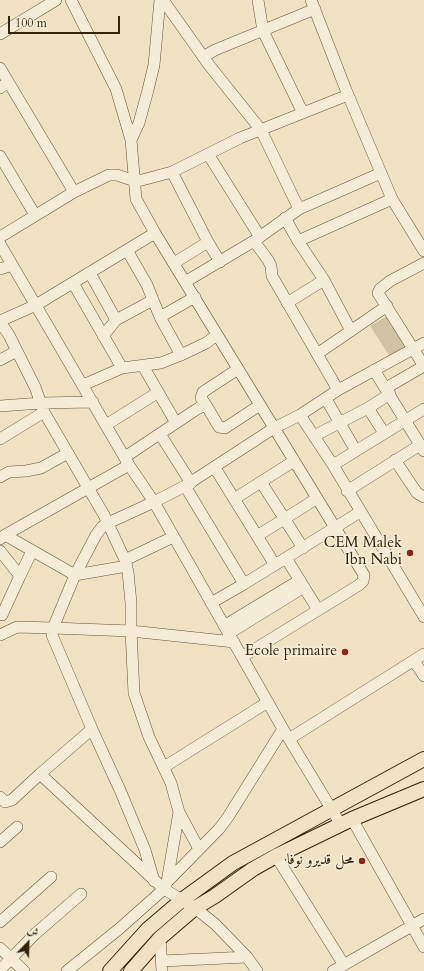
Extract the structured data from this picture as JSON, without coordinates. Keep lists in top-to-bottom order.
{
  "places": ["CEM Malek Ibn Nabi", "Ecole primaire", "محل قديرو نوفا"],
  "scale_bar": "100 m",
  "north": "top right"
}
